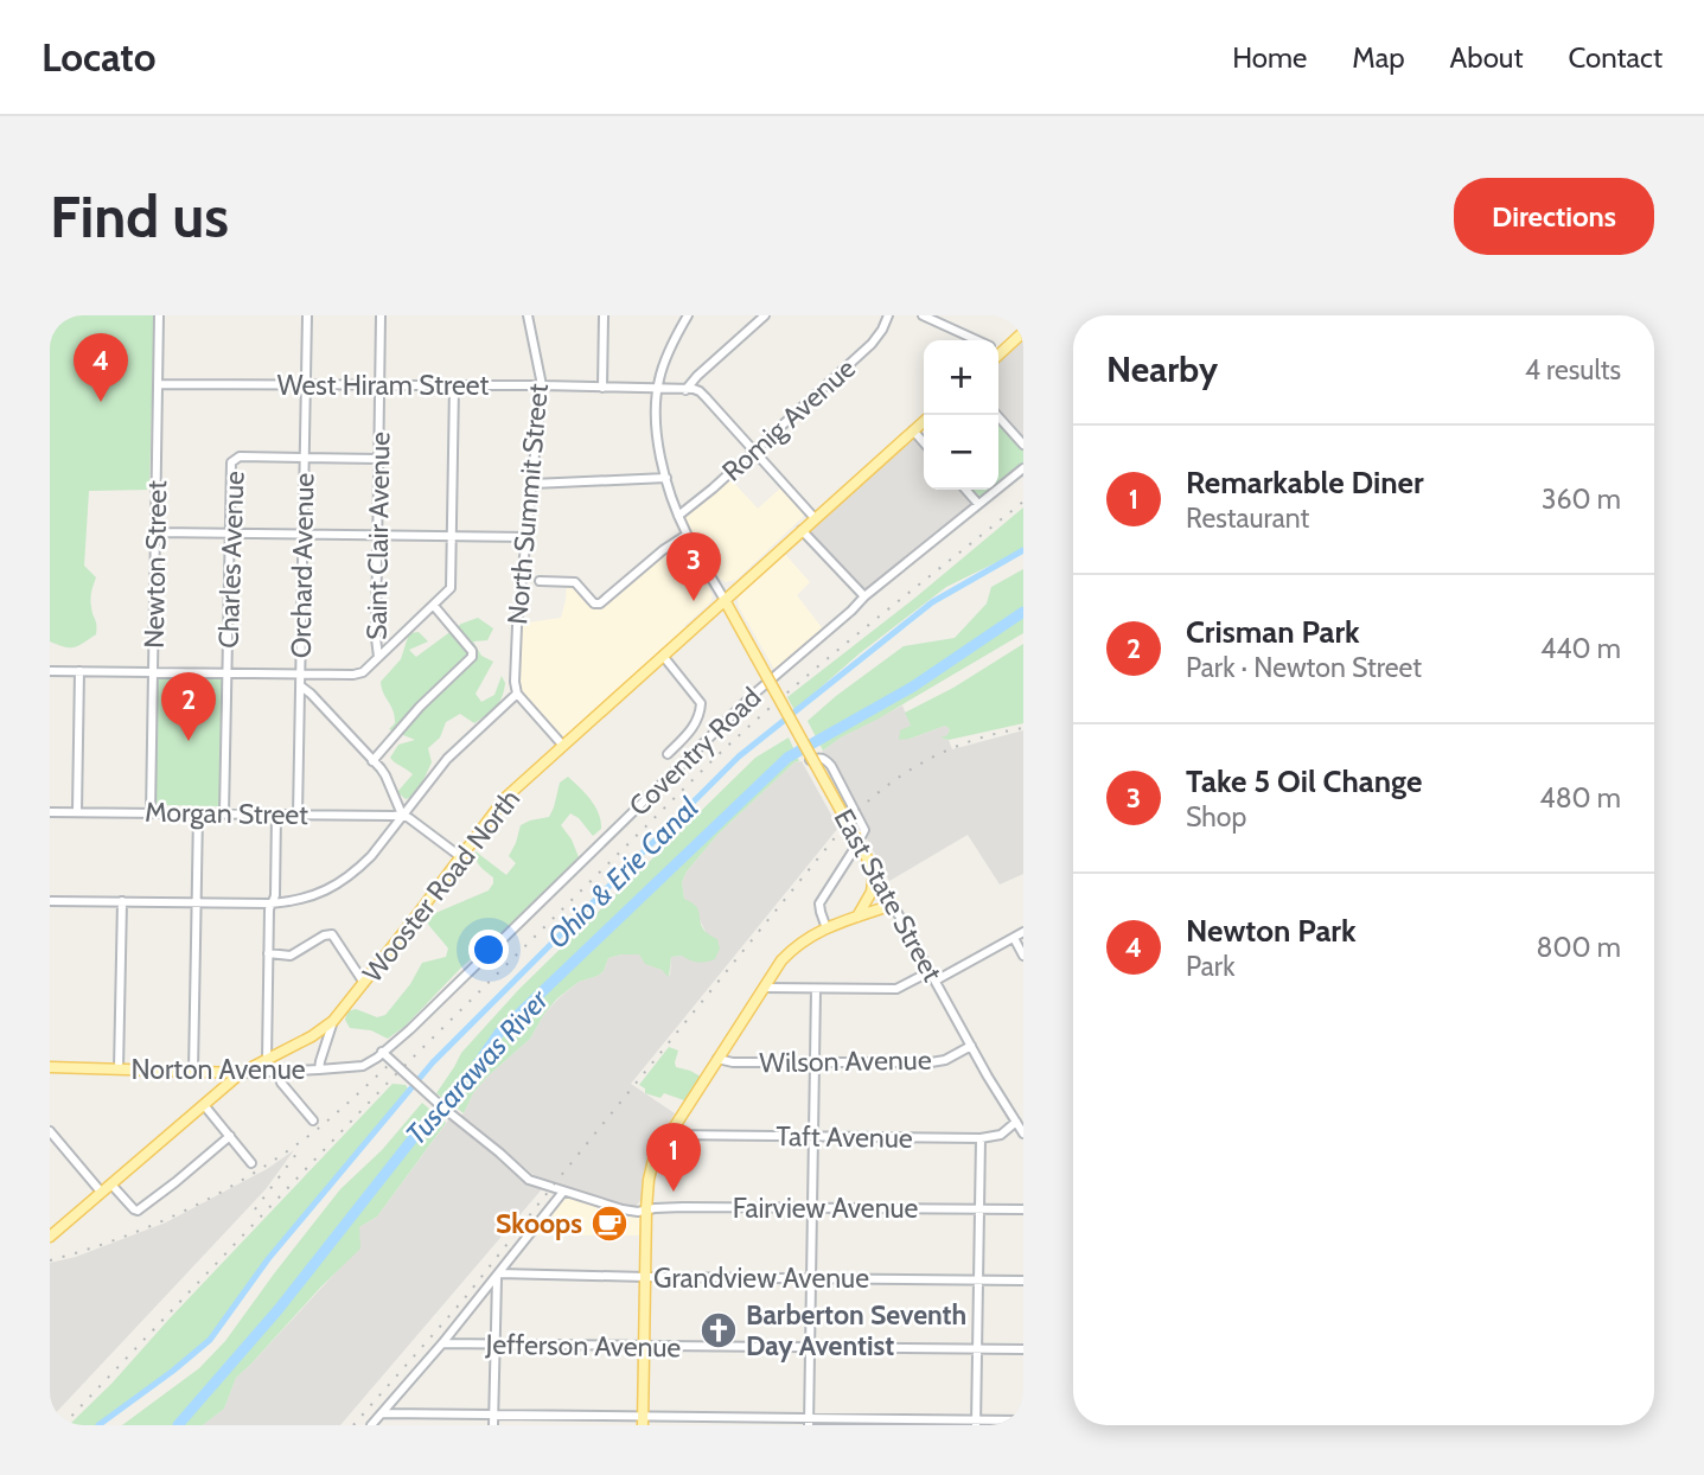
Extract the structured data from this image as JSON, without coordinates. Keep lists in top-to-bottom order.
{
  "streets": {
    "main road": ["Wooster Road North", "East State Street", "Norton Avenue"],
    "street": [
      "West Hiram Street",
      "Romig Avenue",
      "North Summit Street",
      "Saint Clair Avenue",
      "Charles Avenue",
      "Newton Street",
      "Orchard Avenue",
      "Coventry Road",
      "Morgan Street",
      "Wilson Avenue",
      "Taft Avenue",
      "Fairview Avenue",
      "Grandview Avenue",
      "Jefferson Avenue"
    ]
  },
  "crossings": [
    ["West Hiram Street", "North Summit Street"],
    ["West Hiram Street", "Saint Clair Avenue"],
    ["West Hiram Street", "Newton Street"],
    ["West Hiram Street", "Orchard Avenue"],
    ["Charles Avenue", "Orchard Avenue"],
    ["Charles Avenue", "Morgan Street"],
    ["Newton Street", "Morgan Street"],
    ["Orchard Avenue", "Morgan Street"],
    ["Coventry Road", "Norton Avenue"],
    ["Coventry Road", "Fairview Avenue"],
    ["Wooster Road North", "East State Street"],
    ["Wooster Road North", "Norton Avenue"],
    ["East State Street", "Wilson Avenue"],
    ["East State Street", "Taft Avenue"],
    ["Norton Avenue", "Fairview Avenue"]
  ],
  "water": ["Ohio & Erie Canal", "Tuscarawas River"],
  "places": {
    "cafe": ["Skoops"],
    "church": ["Barberton Seventh Day Aventist"]
  },
  "page": {
    "header": "Locato",
    "nav": [
      "Home",
      "Map",
      "About",
      "Contact"
    ],
    "buttons": "Directions",
    "title": "Find us",
    "heading": ["Nearby", "4 results"],
    "pins": [
      "4",
      "3",
      "2",
      "1"
    ],
    "map_buttons": ["+", "−"],
    "list": [
      {
        "mark": "1",
        "name": "Remarkable Diner",
        "note": "Restaurant",
        "value": "360 m"
      },
      {
        "mark": "2",
        "name": "Crisman Park",
        "note": "Park · Newton Street",
        "value": "440 m"
      },
      {
        "mark": "3",
        "name": "Take 5 Oil Change",
        "note": "Shop",
        "value": "480 m"
      },
      {
        "mark": "4",
        "name": "Newton Park",
        "note": "Park",
        "value": "800 m"
      }
    ]
  }
}
